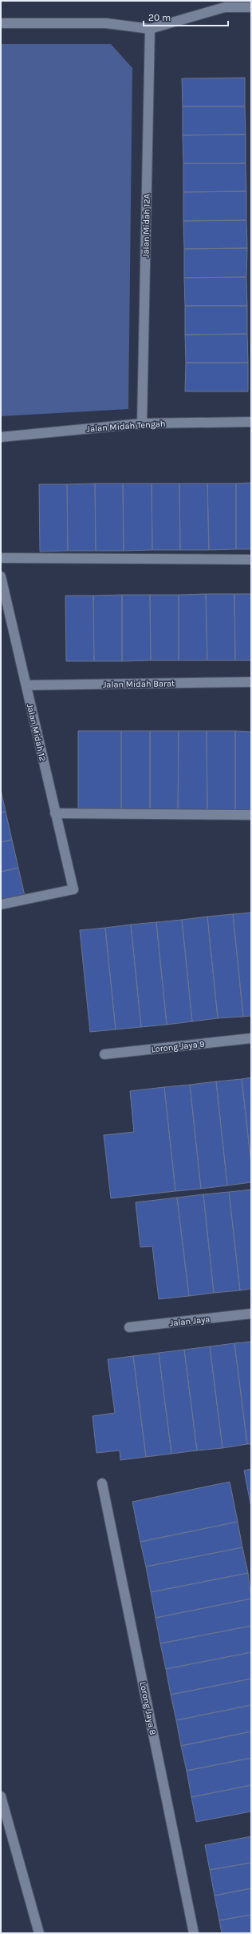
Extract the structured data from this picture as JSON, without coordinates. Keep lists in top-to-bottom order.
{
  "streets": {
    "street": [
      "Jalan Midah 12A",
      "Jalan Midah Tengah",
      "Jalan Midah Barat",
      "Jalan Midah 12",
      "Lorong Jaya 9",
      "Jalan Jaya",
      "Lorong Jaya 8"
    ]
  },
  "crossings": [
    ["Jalan Midah 12A", "Jalan Midah Tengah"],
    ["Jalan Midah Barat", "Jalan Midah 12"]
  ],
  "scale_bar": "20 m"
}
